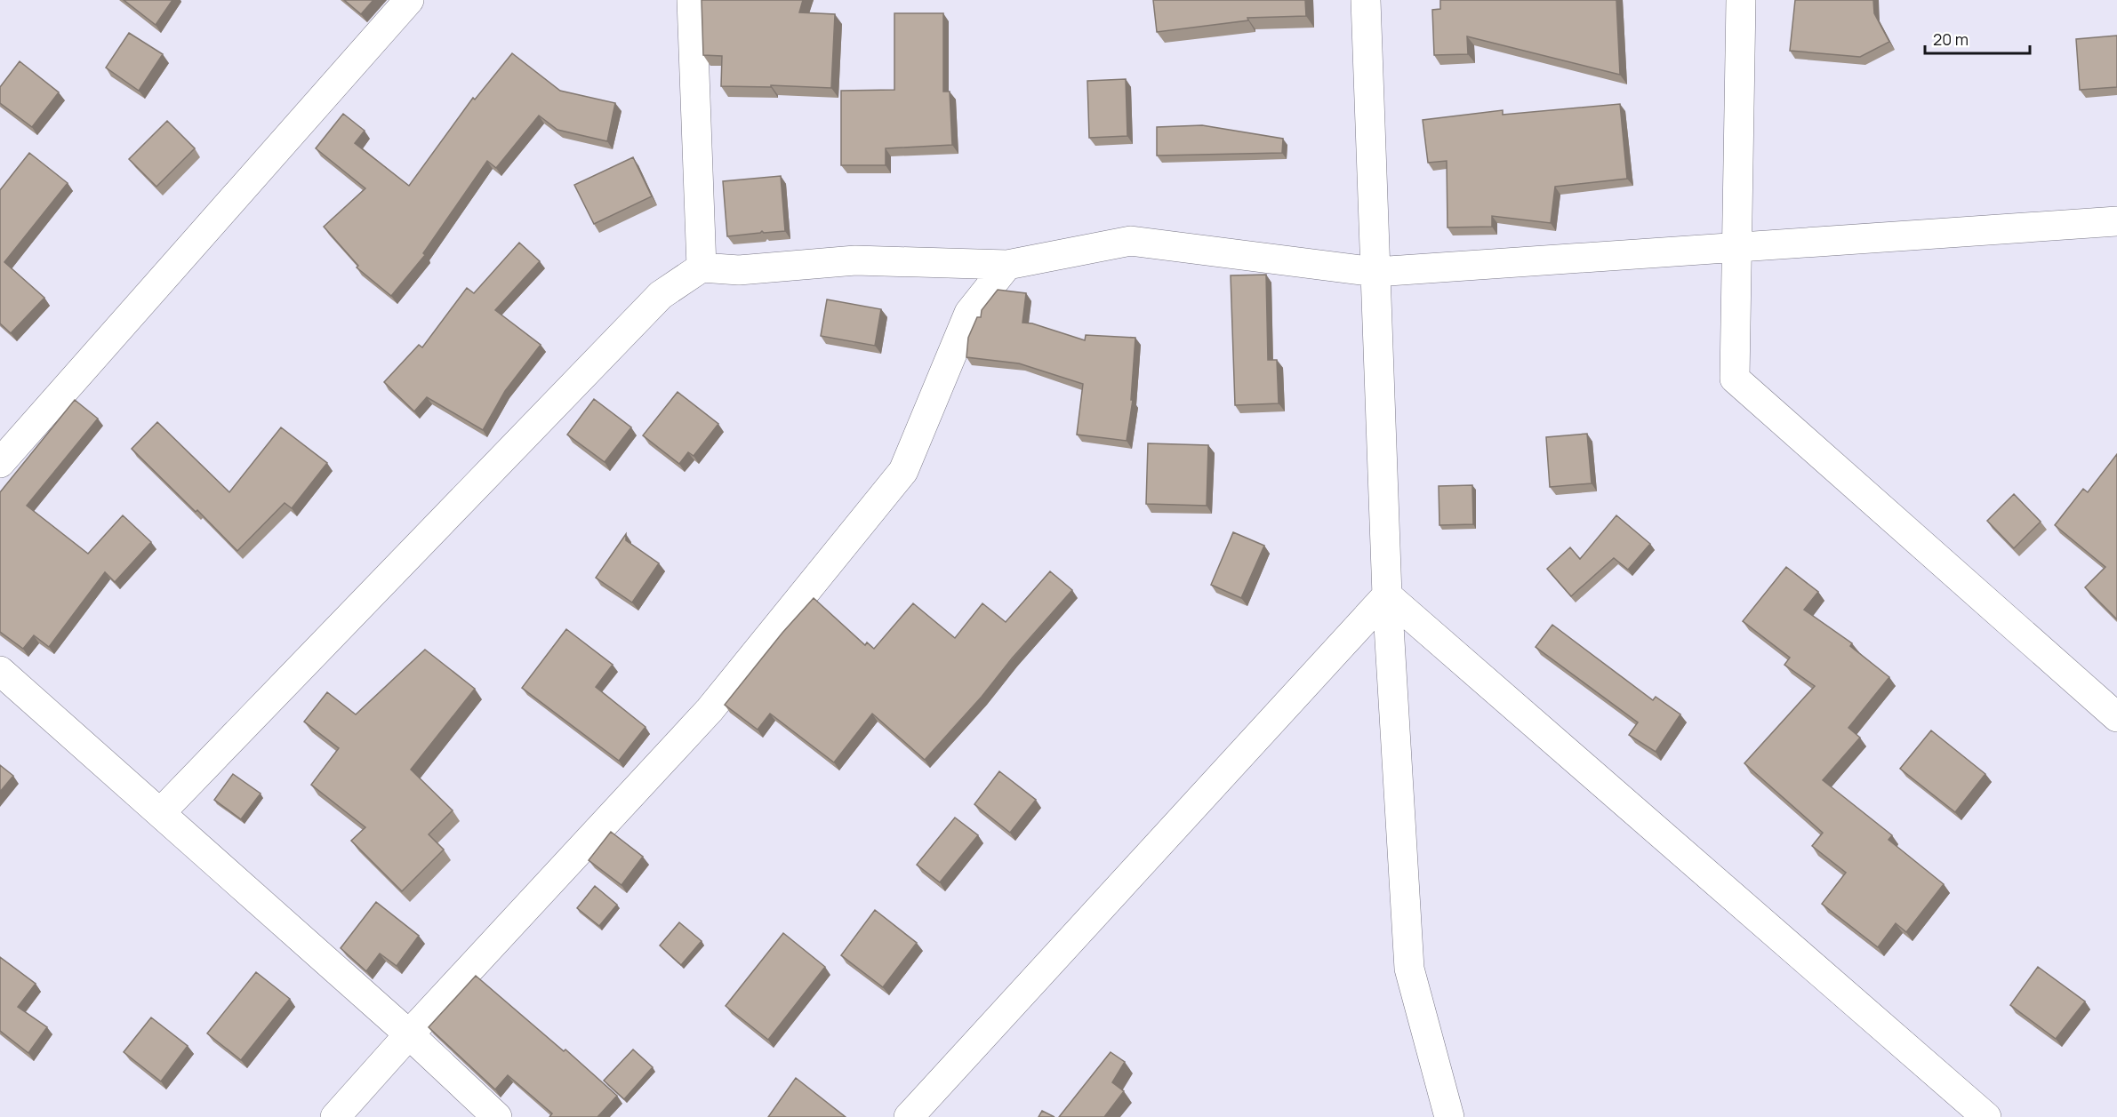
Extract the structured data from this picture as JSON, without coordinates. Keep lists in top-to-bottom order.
{
  "scale_bar": "20 m"
}
